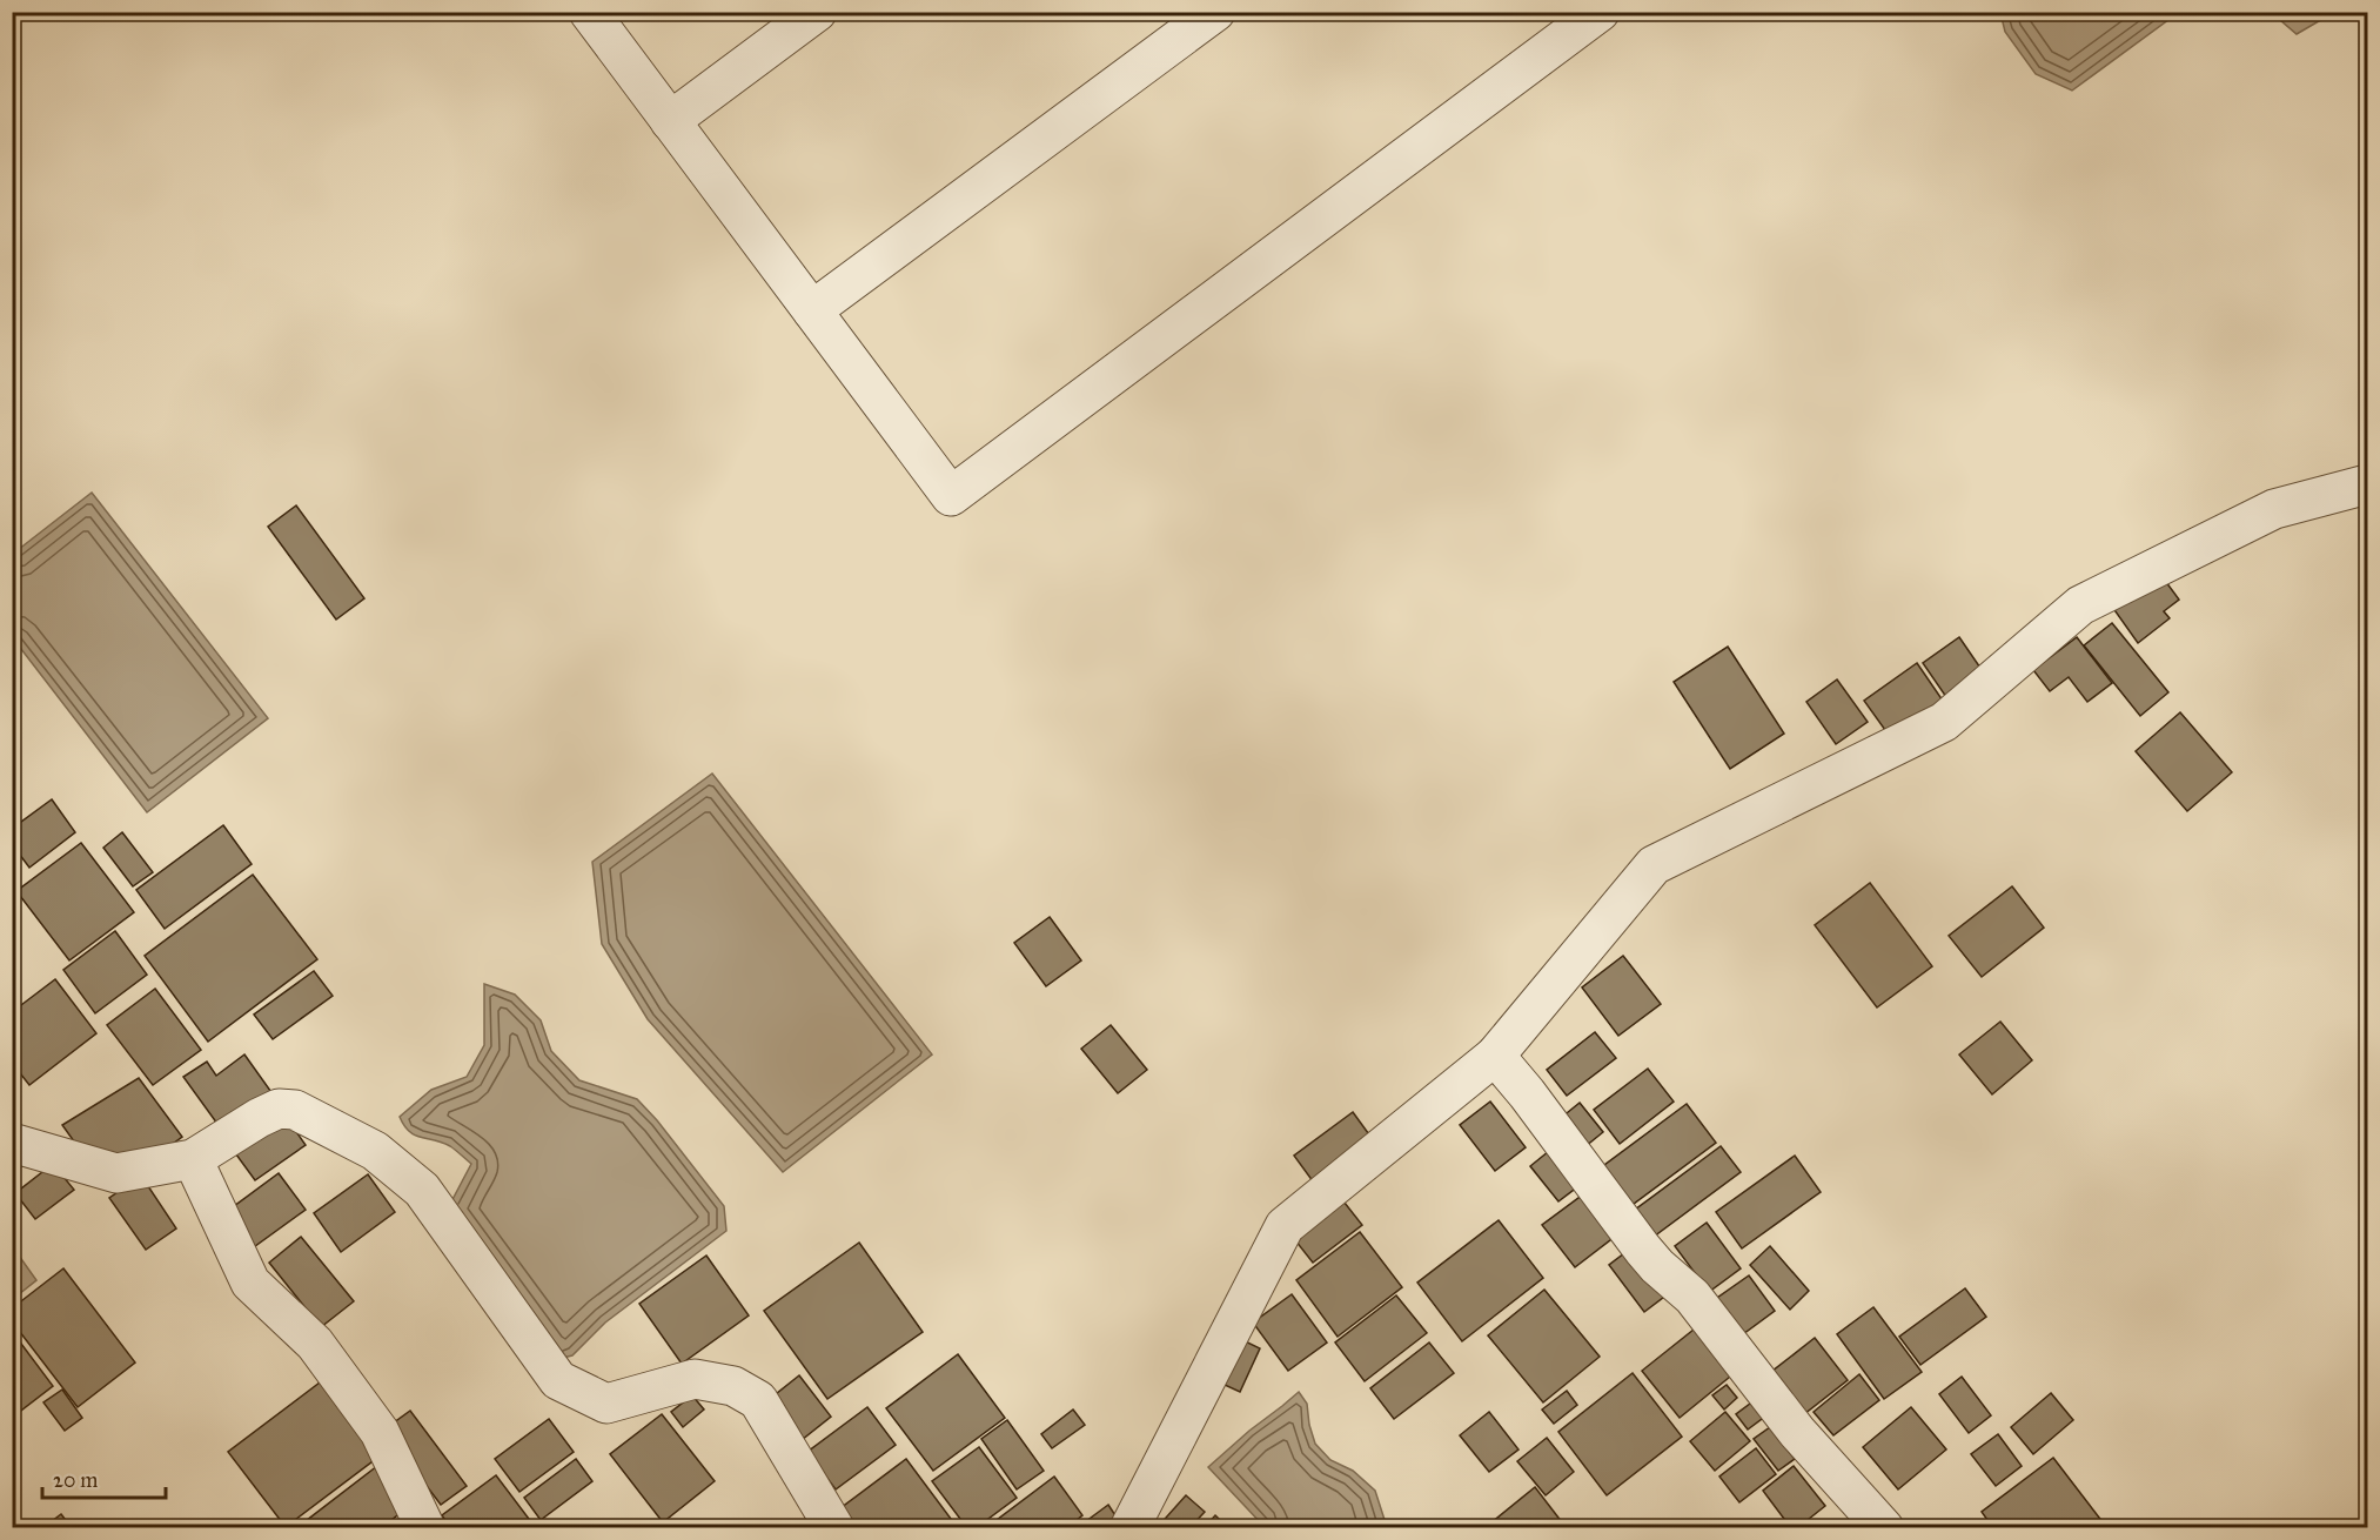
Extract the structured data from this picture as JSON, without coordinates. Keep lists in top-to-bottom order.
{
  "scale_bar": "20 m"
}
